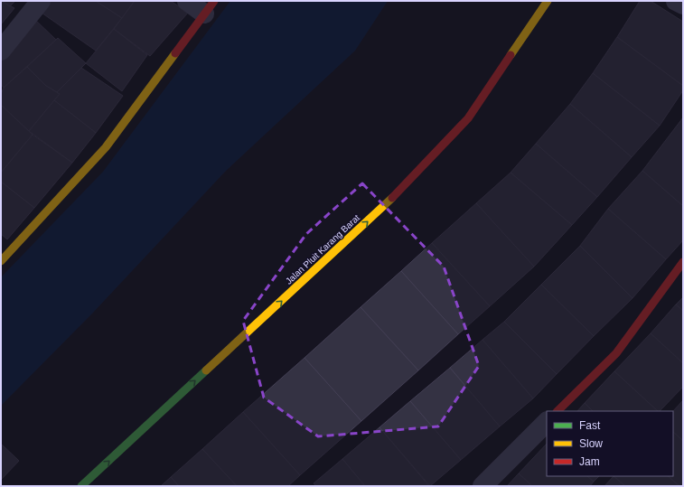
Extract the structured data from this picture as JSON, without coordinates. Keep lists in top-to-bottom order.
{
  "streets": {
    "street": ["Jalan Pluit Karang Barat"]
  },
  "one_way": ["Jalan Pluit Karang Barat"],
  "legend": ["Fast", "Slow", "Jam"]
}
